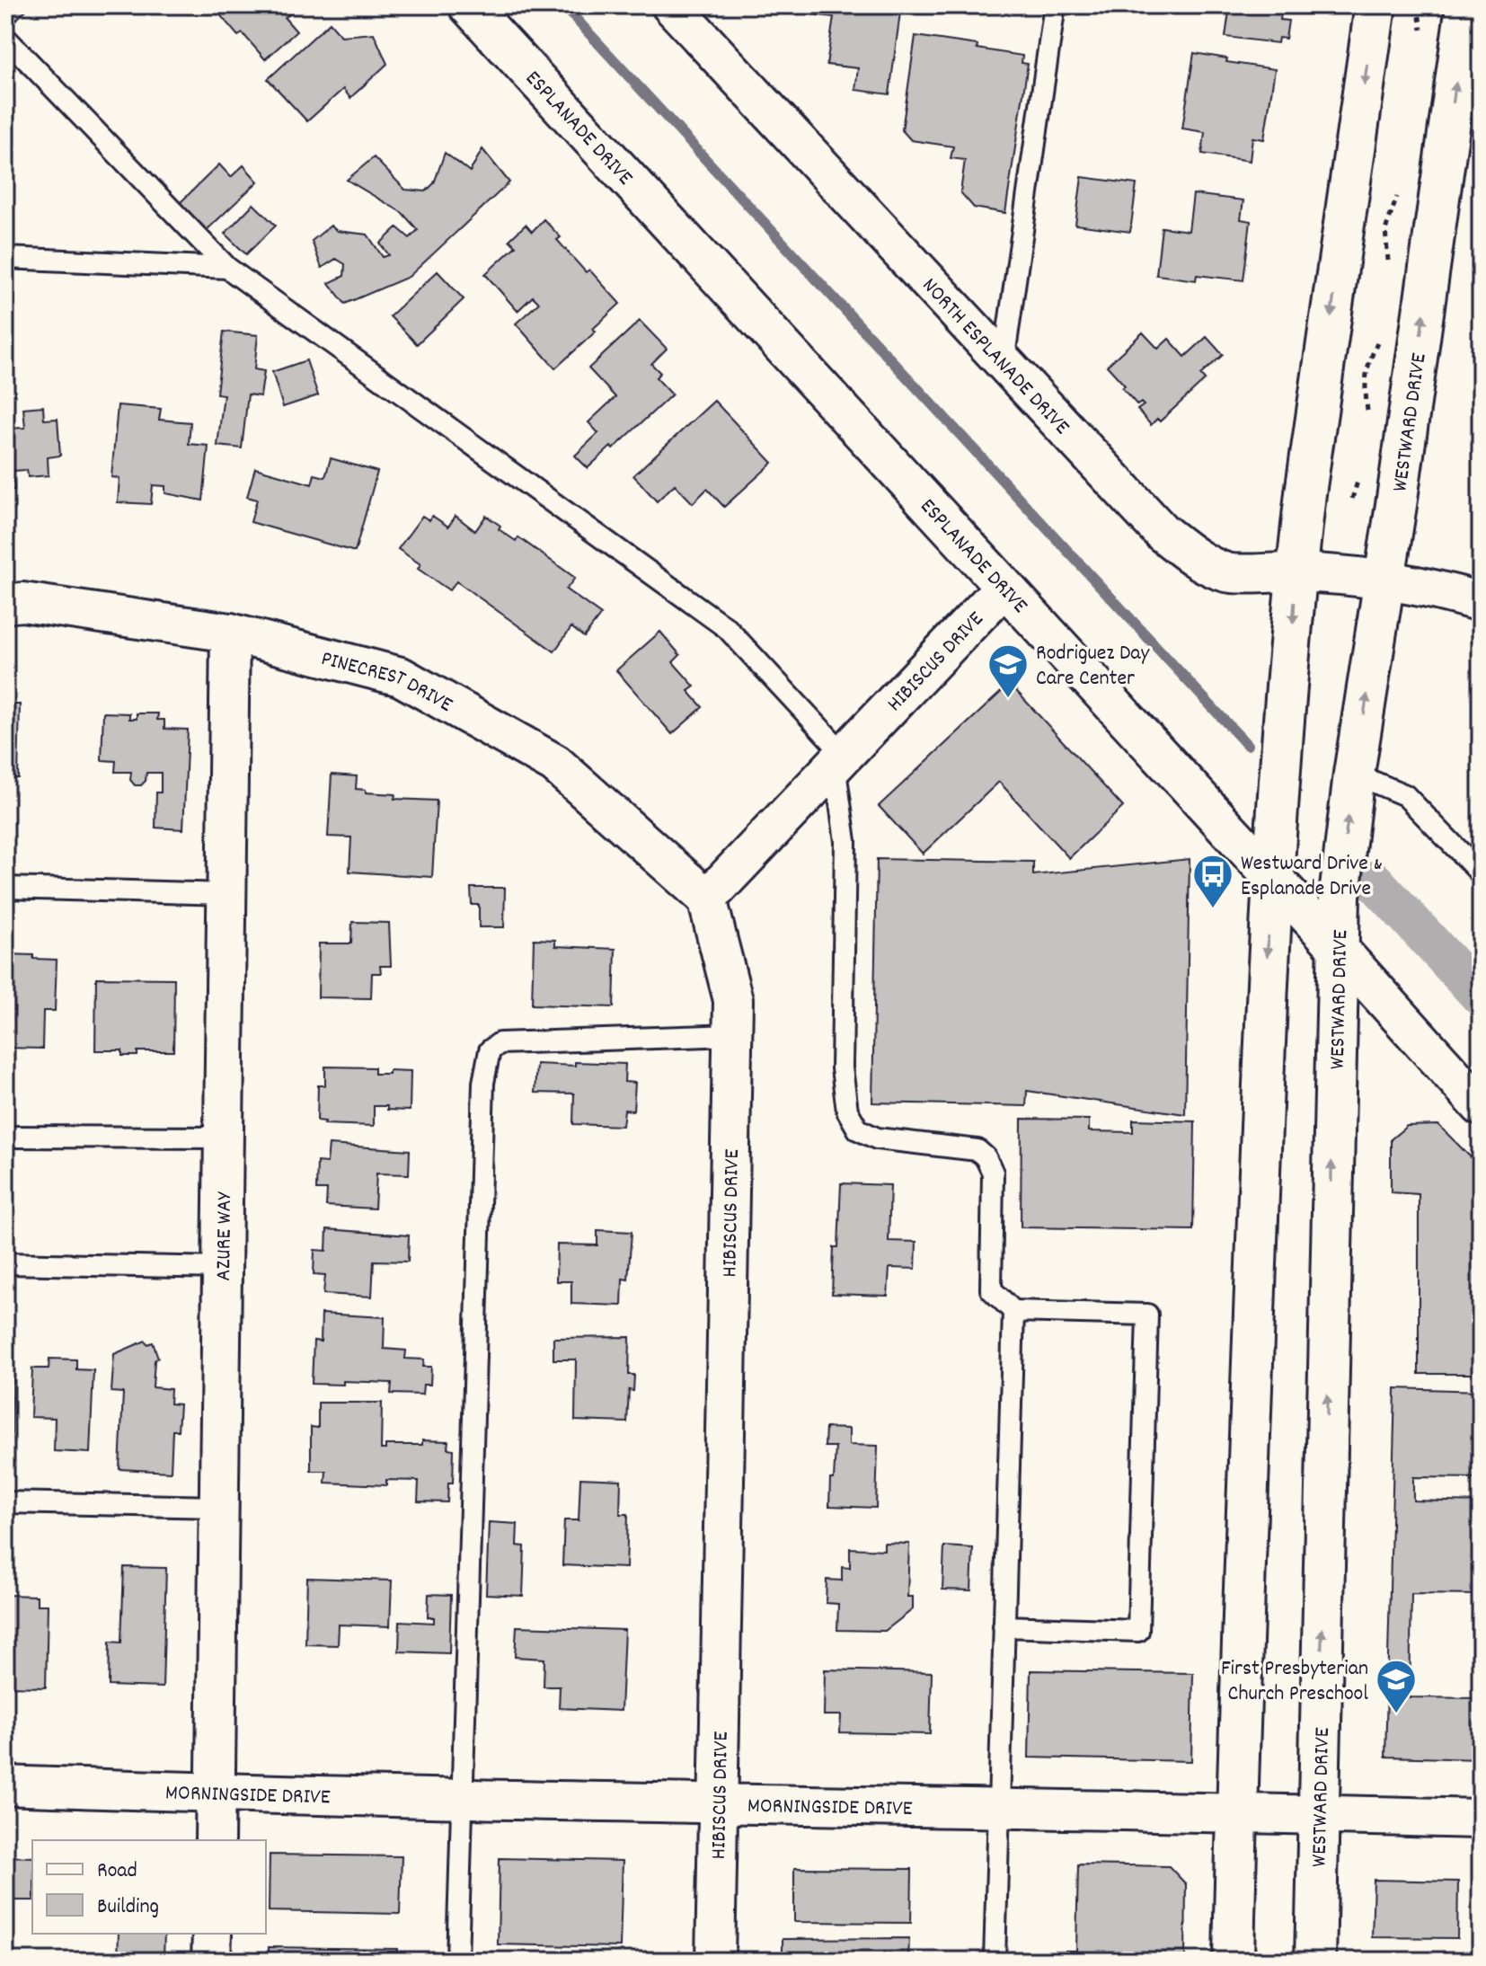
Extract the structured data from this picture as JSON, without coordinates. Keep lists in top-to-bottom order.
{
  "streets": {
    "street": [
      "ESPLANADE DRIVE",
      "NORTH ESPLANADE DRIVE",
      "WESTWARD DRIVE",
      "HIBISCUS DRIVE",
      "PINECREST DRIVE",
      "AZURE WAY",
      "MORNINGSIDE DRIVE"
    ]
  },
  "crossings": [
    ["ESPLANADE DRIVE", "WESTWARD DRIVE"],
    ["ESPLANADE DRIVE", "HIBISCUS DRIVE"],
    ["NORTH ESPLANADE DRIVE", "WESTWARD DRIVE"],
    ["WESTWARD DRIVE", "MORNINGSIDE DRIVE"],
    ["HIBISCUS DRIVE", "PINECREST DRIVE"],
    ["HIBISCUS DRIVE", "MORNINGSIDE DRIVE"],
    ["PINECREST DRIVE", "AZURE WAY"],
    ["AZURE WAY", "MORNINGSIDE DRIVE"]
  ],
  "places": {
    "school or university": ["Rodriguez Day Care Center", "First Presbyterian Church Preschool"],
    "bus stop": ["Westward Drive & Esplanade Drive"]
  },
  "legend": ["Road", "Building"]
}
